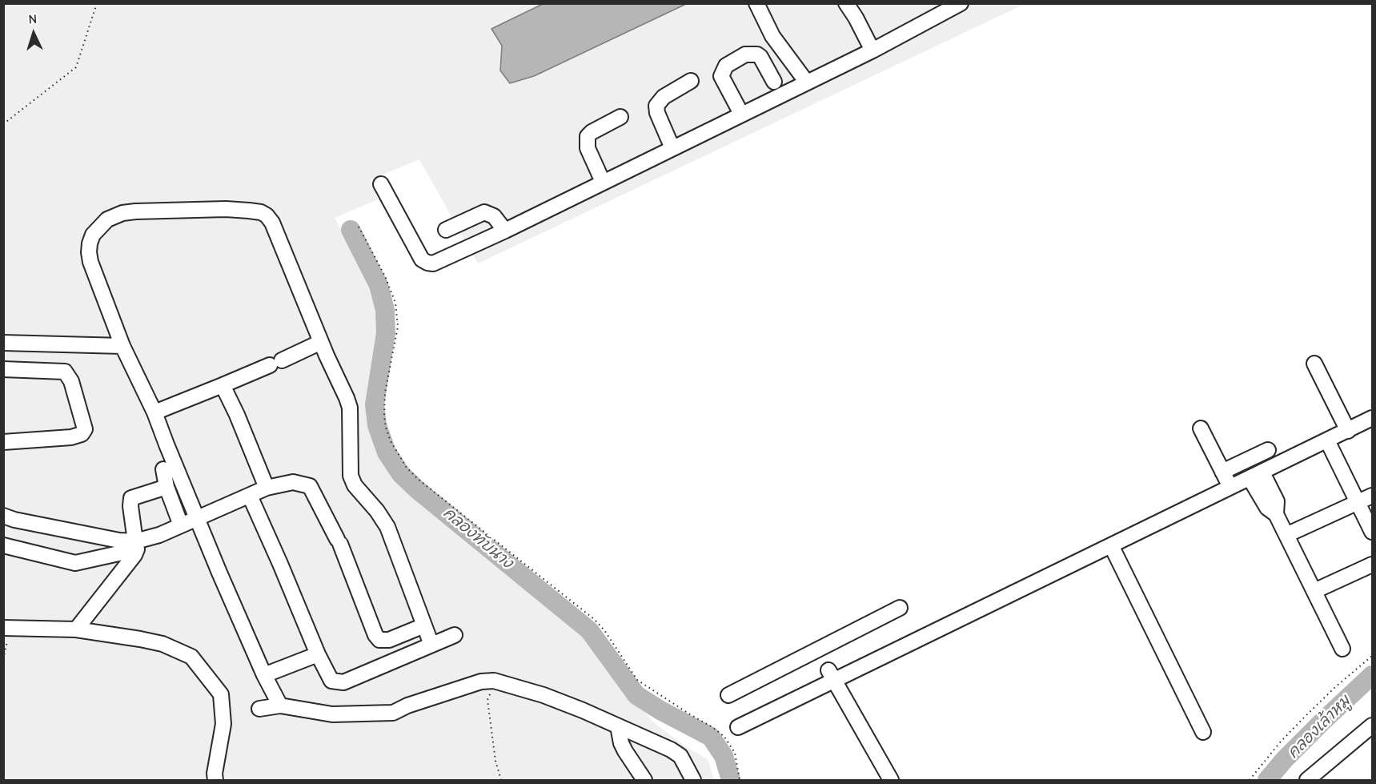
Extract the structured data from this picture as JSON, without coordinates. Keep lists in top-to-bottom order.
{
  "water": ["คลองทับนาง", "คลองเล้าหมู"],
  "north": "top"
}
